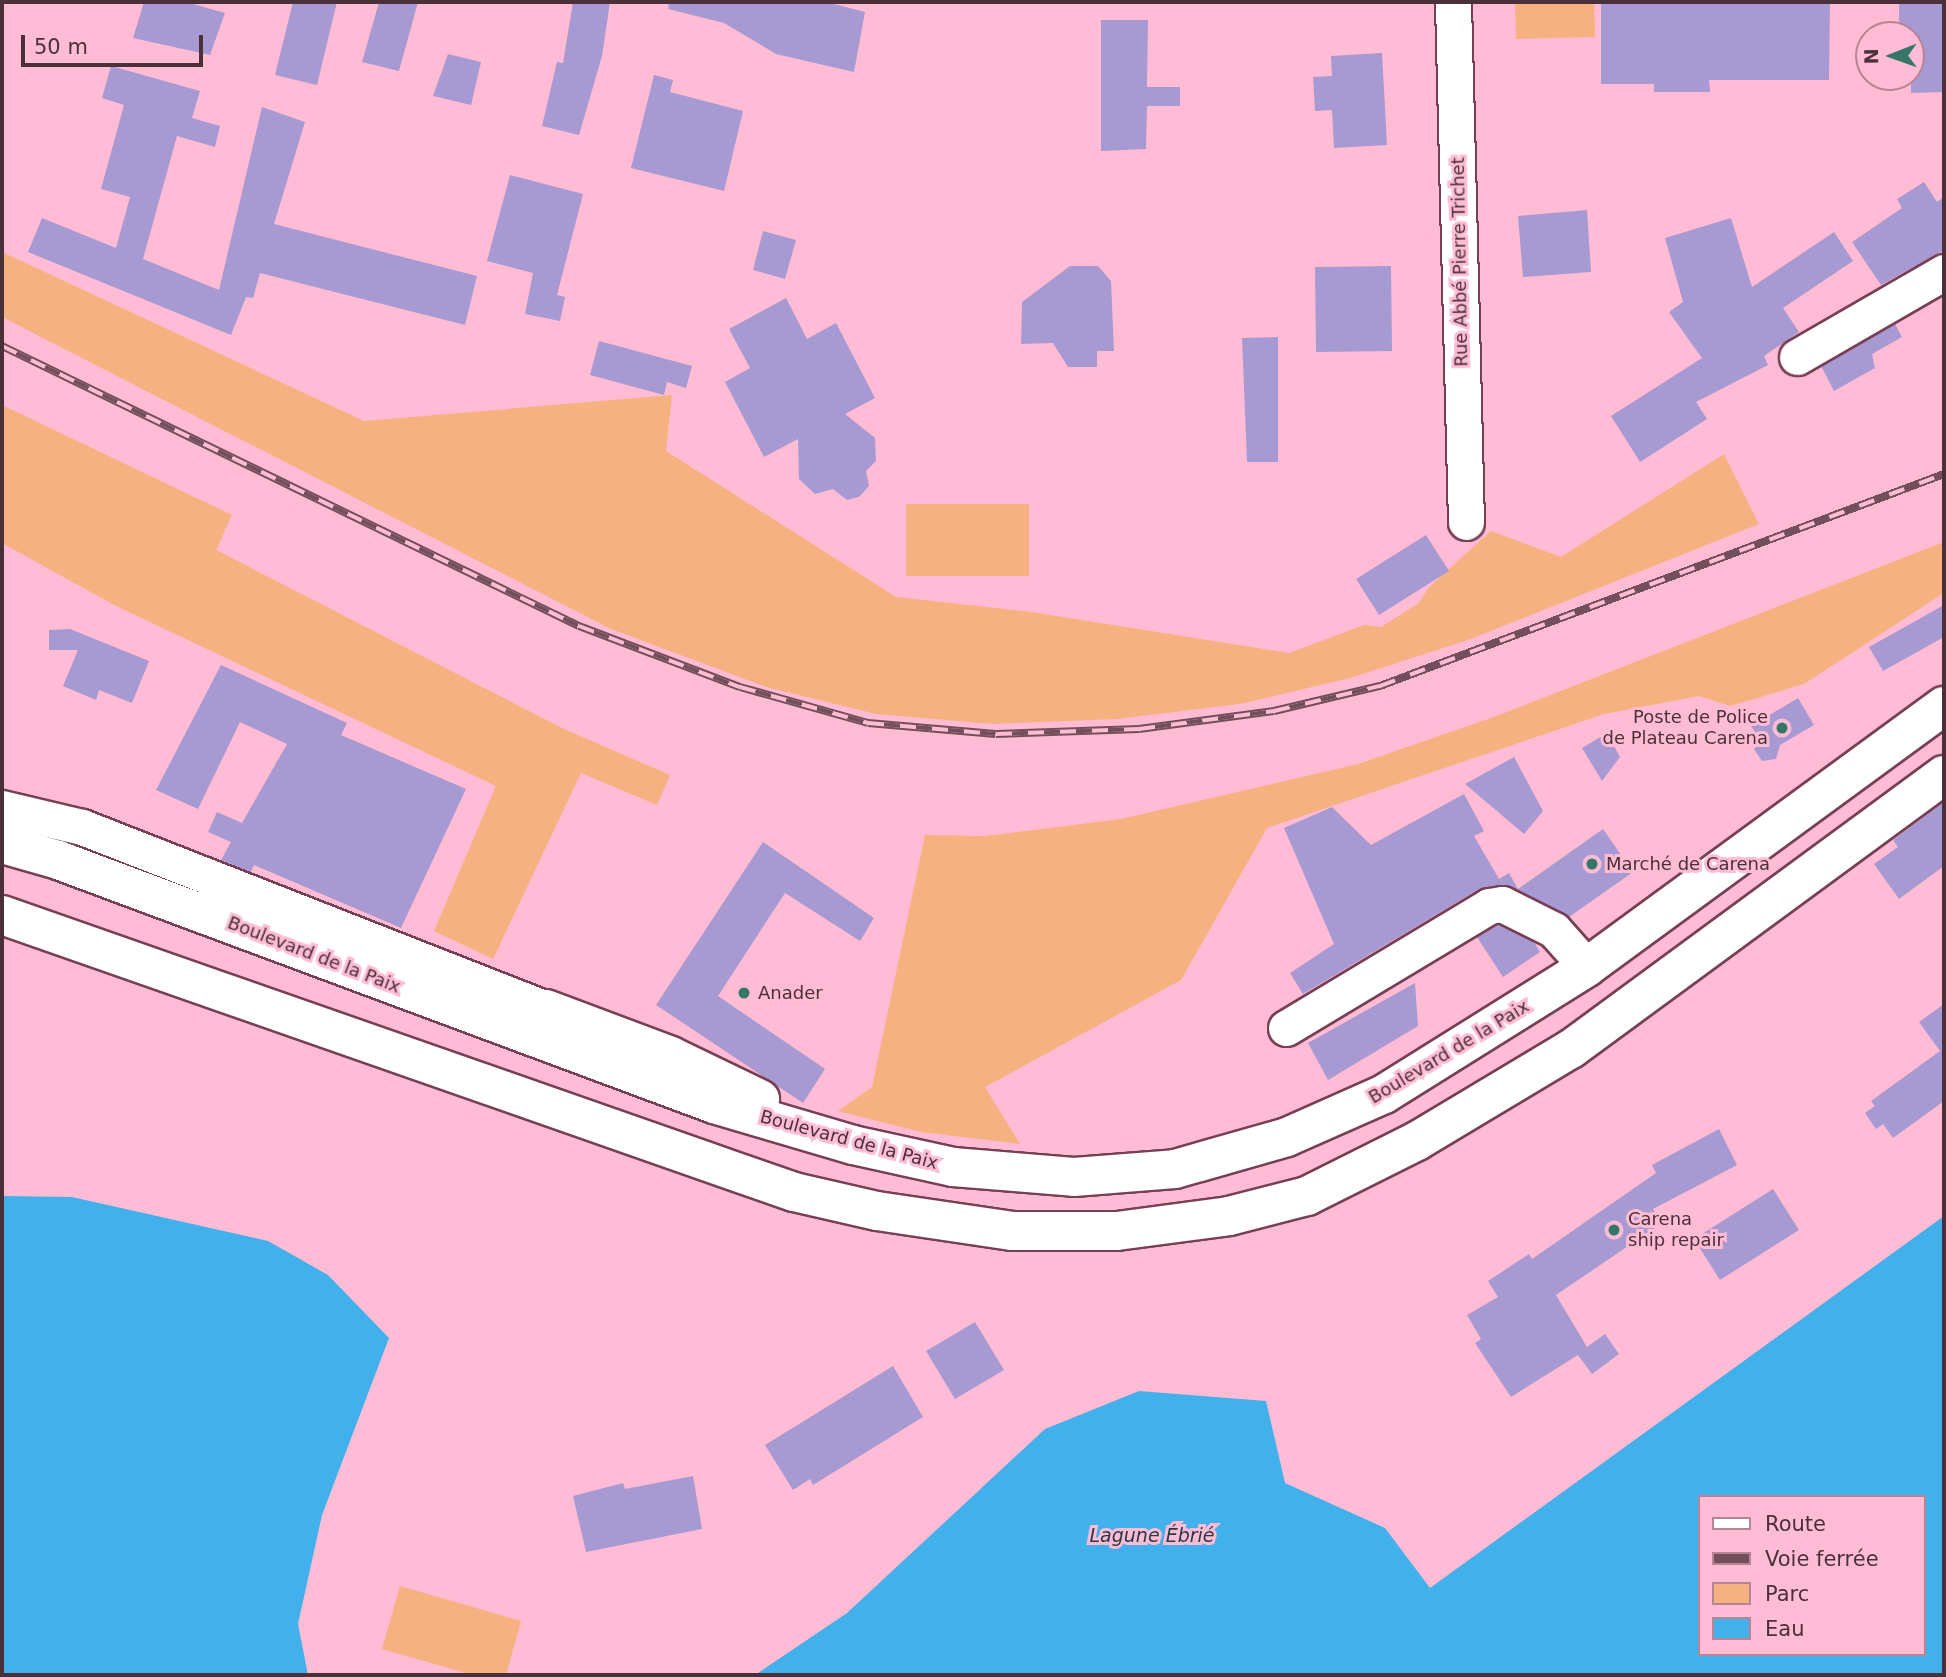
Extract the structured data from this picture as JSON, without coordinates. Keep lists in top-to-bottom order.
{
  "streets": {
    "main road": ["Boulevard de la Paix"],
    "street": ["Rue Abbé Pierre Trichet"]
  },
  "water": ["Lagune Ébrié"],
  "places": [
    "Poste de Police de Plateau Carena",
    "Marché de Carena",
    "Anader",
    "Carena ship repair"
  ],
  "legend": [
    "Route",
    "Voie ferrée",
    "Parc",
    "Eau"
  ],
  "scale_bar": "50 m",
  "north": "left"
}
